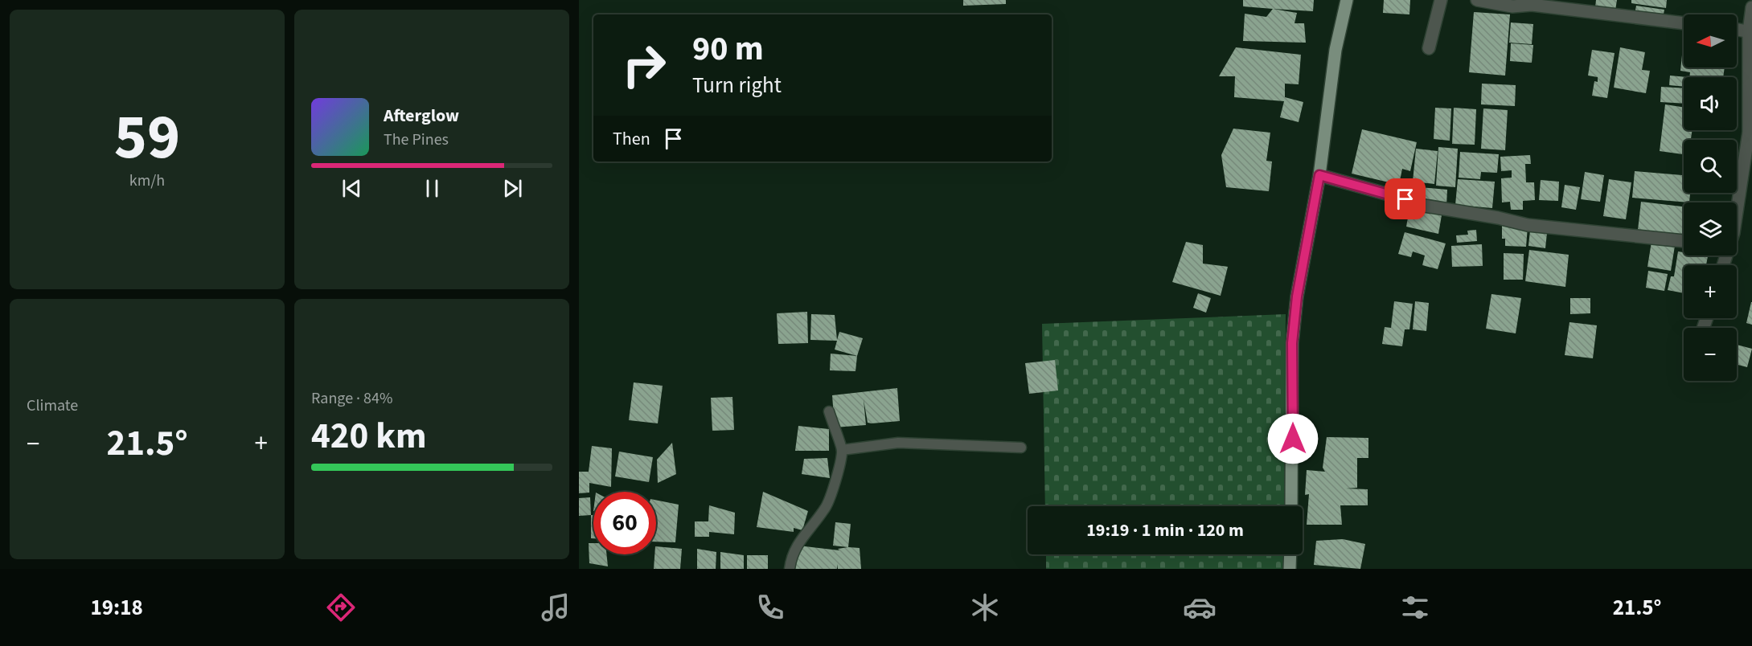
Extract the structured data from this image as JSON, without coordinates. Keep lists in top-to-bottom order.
{
  "north": "left",
  "page": {
    "tile": [
      ["59", "km/h"],
      "Climate",
      ["Range · 84%", "420 km"]
    ],
    "map_buttons": ["+", "−"],
    "turn": ["90 m", "Turn right"],
    "song": ["Afterglow", "The Pines"],
    "then": "Then",
    "heat": ["−", "21.5°", "+"],
    "limit": "60",
    "trip": "19:19 · 1 min · 120 m",
    "tabs": ["19:18", "21.5°"]
  }
}
